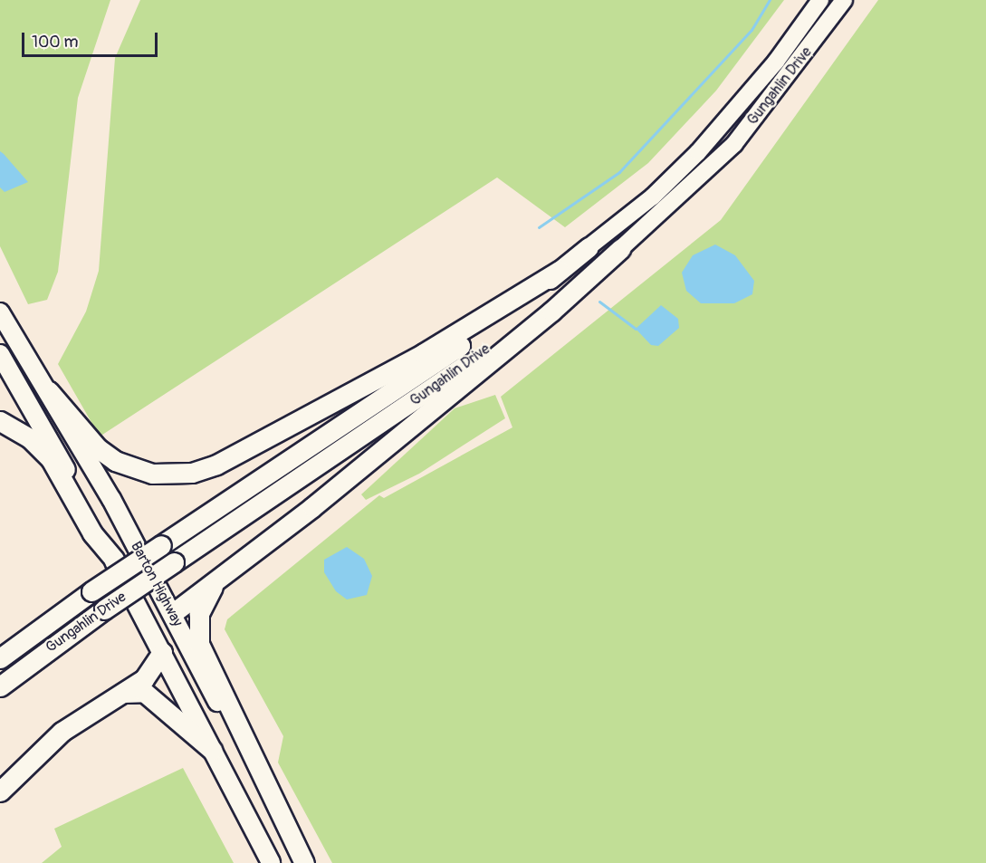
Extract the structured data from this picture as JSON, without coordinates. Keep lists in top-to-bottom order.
{
  "streets": {
    "highway": ["Gungahlin Drive", "Barton Highway"]
  },
  "scale_bar": "100 m"
}
